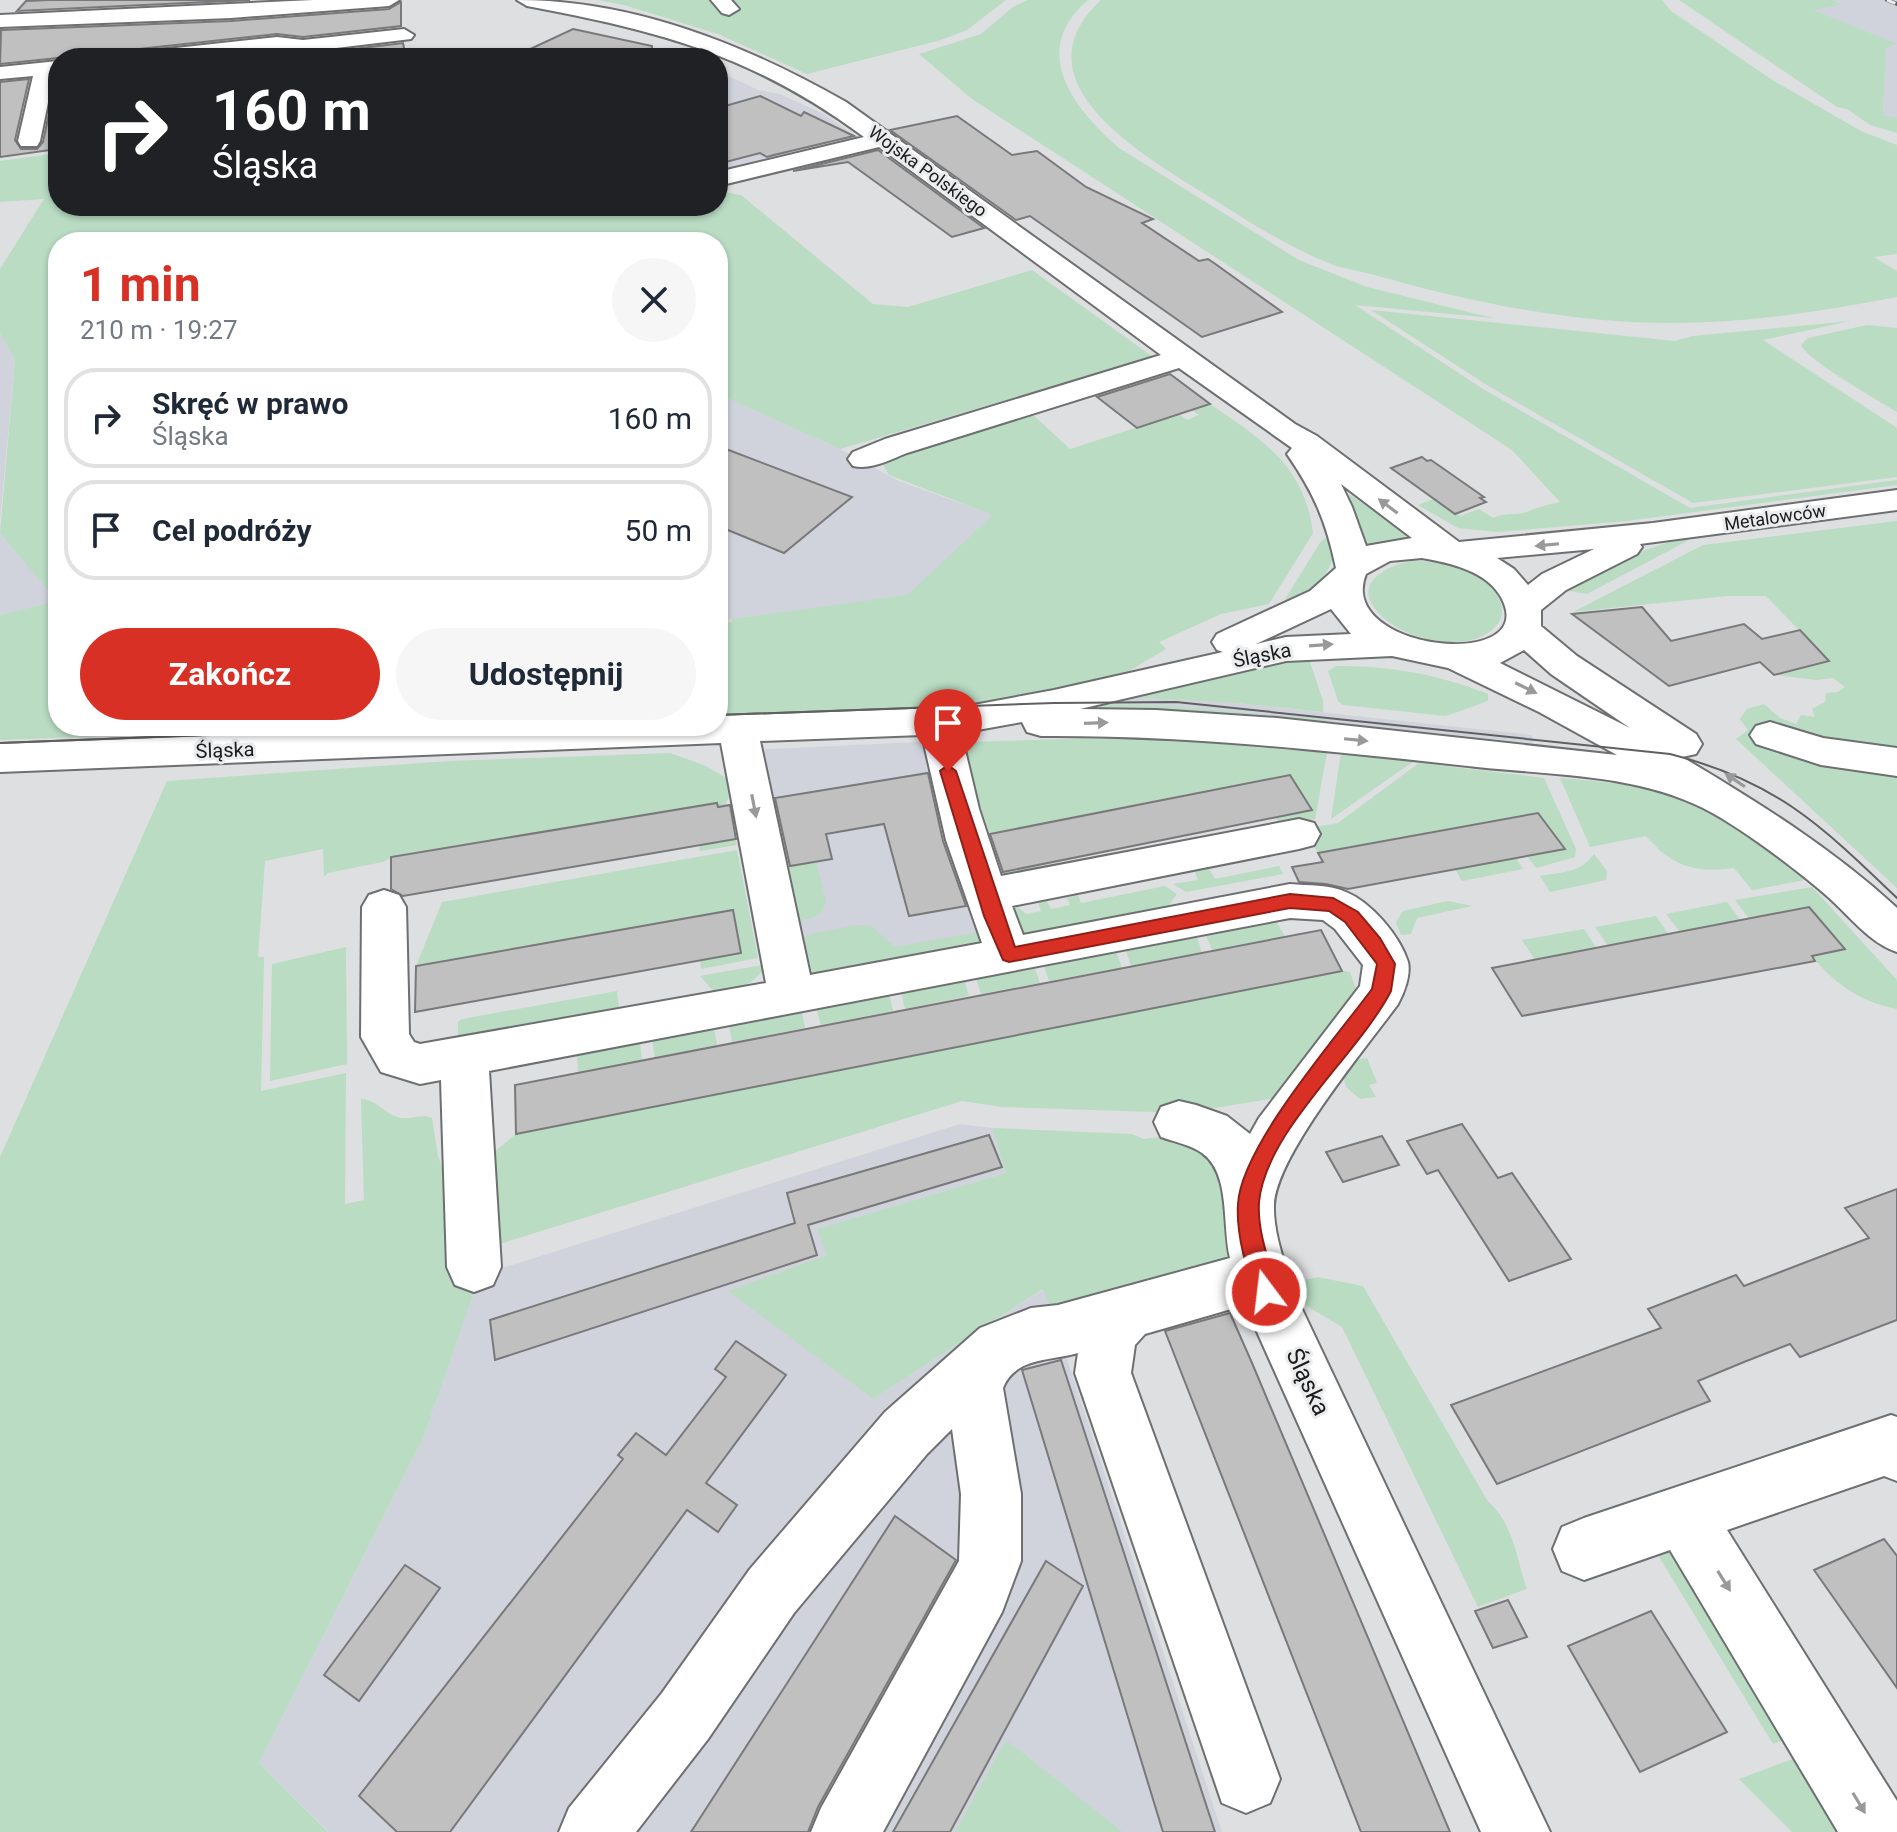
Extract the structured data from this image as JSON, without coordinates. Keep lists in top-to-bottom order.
{
  "streets": {
    "street": ["Wojska Polskiego", "Metalowców", "Śląska"]
  },
  "crossings": [
    ["Wojska Polskiego", "Metalowców"],
    ["Wojska Polskiego", "Śląska"],
    ["Metalowców", "Śląska"]
  ],
  "page": {
    "turn": ["160 m", "Śląska"],
    "heading": ["1 min", "210 m · 19:27"],
    "list": [
      {
        "name": "Skręć w prawo",
        "note": "Śląska",
        "value": "160 m"
      },
      {
        "name": "Cel podróży",
        "value": "50 m"
      }
    ],
    "buttons": ["Zakończ", "Udostępnij"]
  }
}
